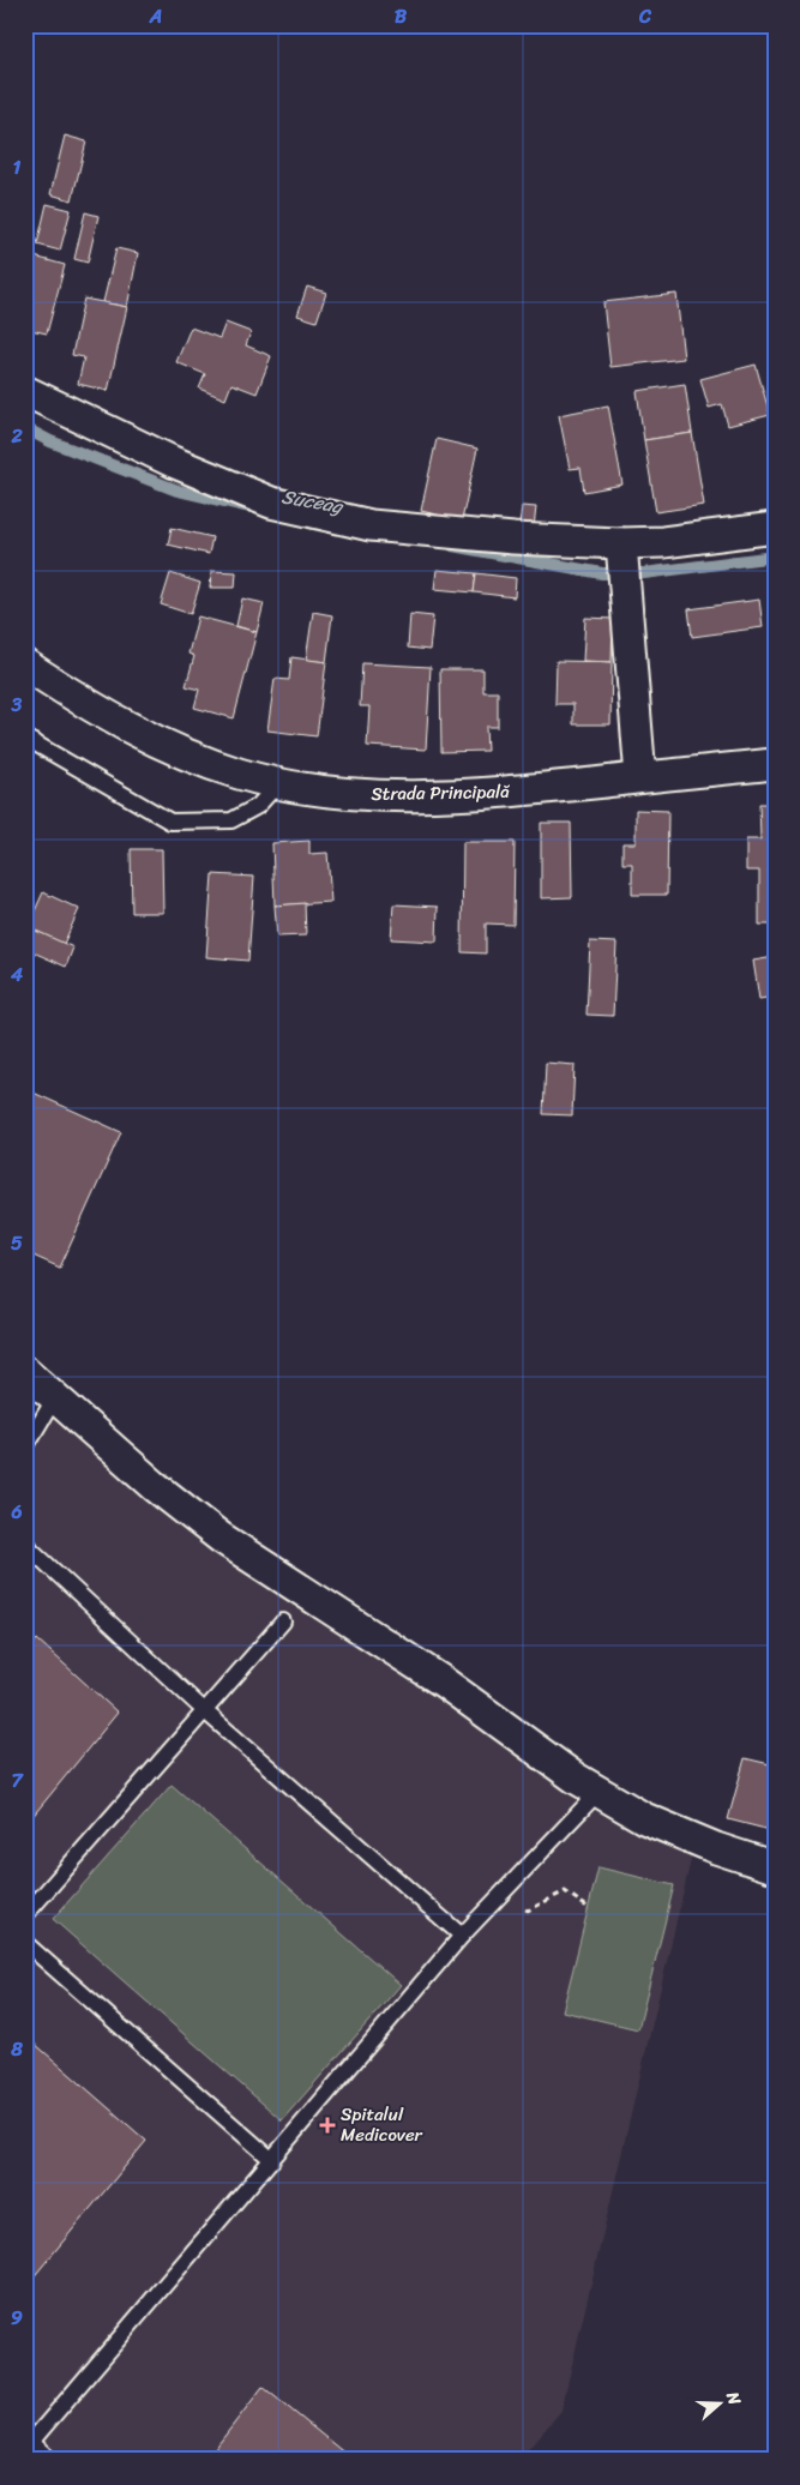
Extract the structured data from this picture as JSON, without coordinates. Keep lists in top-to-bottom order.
{
  "streets": {
    "street": ["Strada Principală"]
  },
  "water": ["Suceag"],
  "places": {
    "health": ["Spitalul Medicover"]
  },
  "north": "right",
  "grid": {
    "columns": ["A", "B", "C"],
    "rows": [
      "1",
      "2",
      "3",
      "4",
      "5",
      "6",
      "7",
      "8",
      "9"
    ]
  }
}
